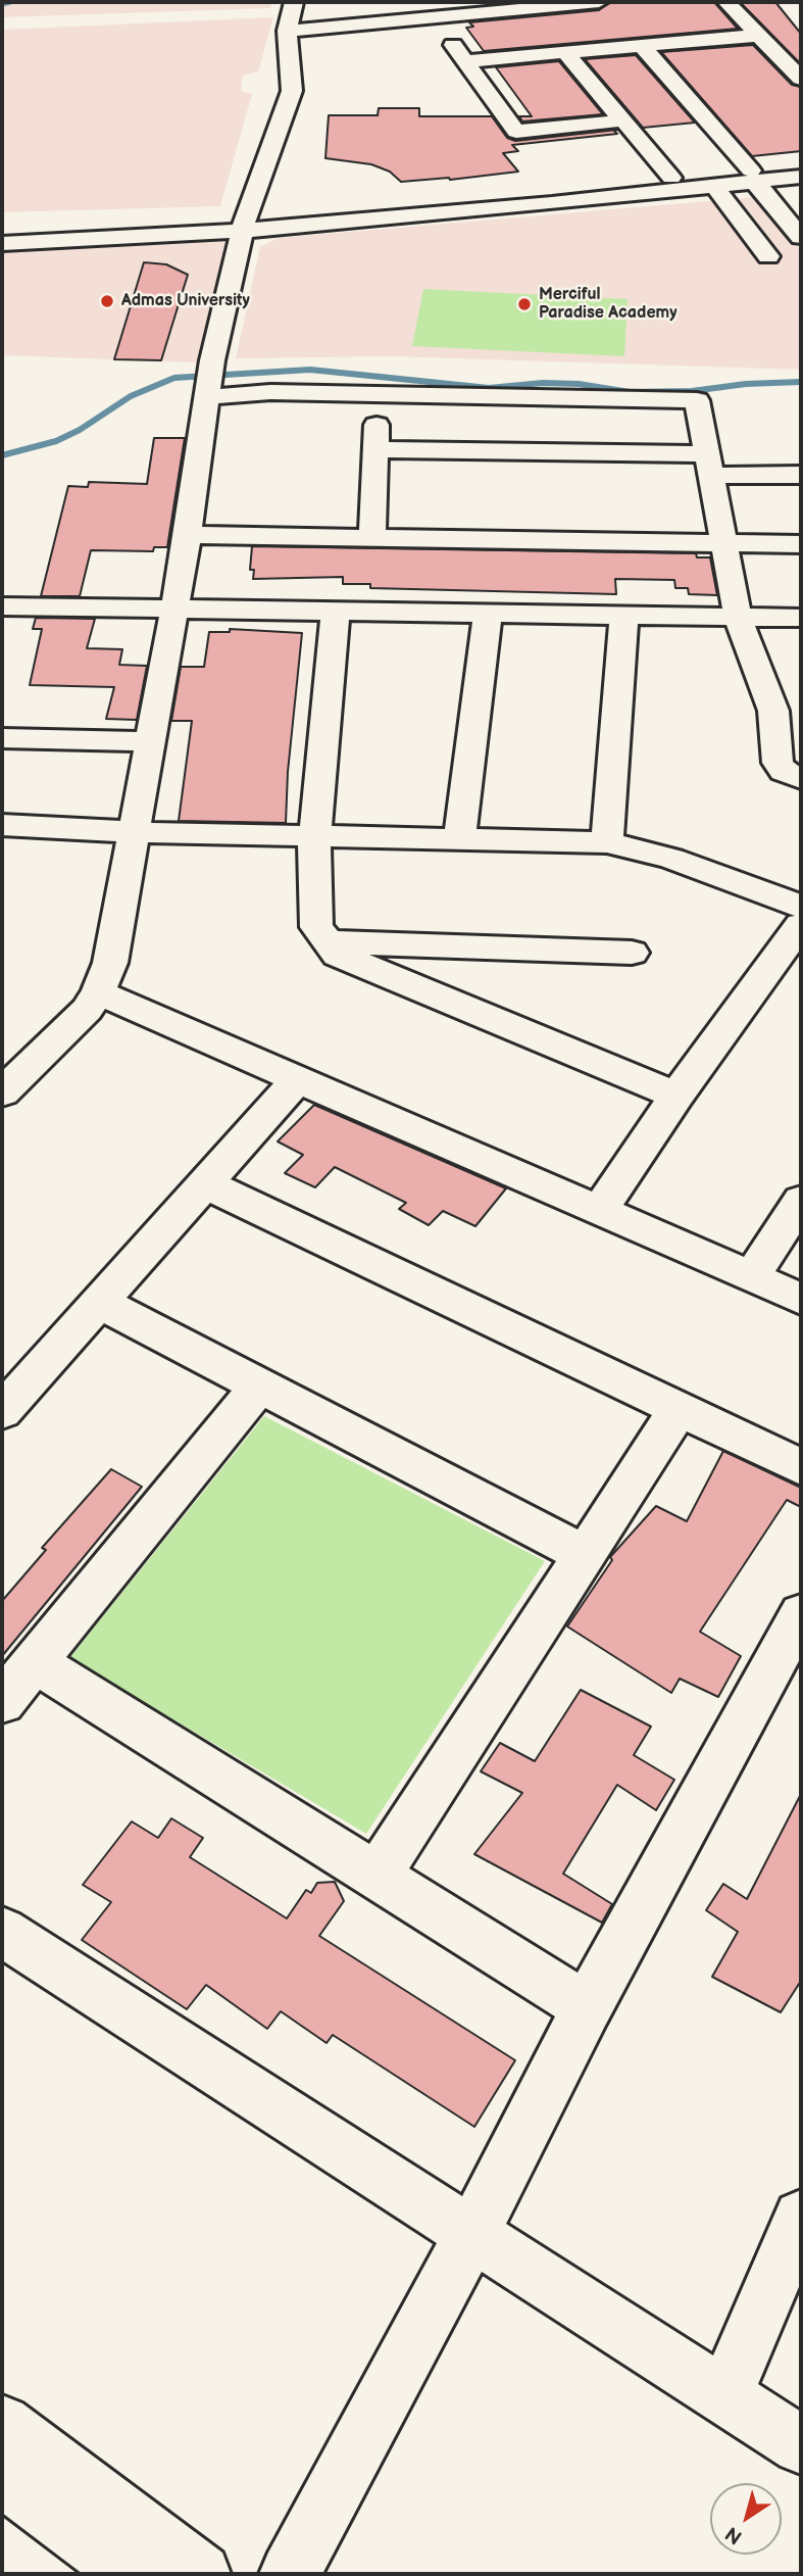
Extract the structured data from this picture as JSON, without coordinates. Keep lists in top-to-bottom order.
{
  "places": ["Admas University", "Merciful Paradise Academy"],
  "north": "bottom left"
}
